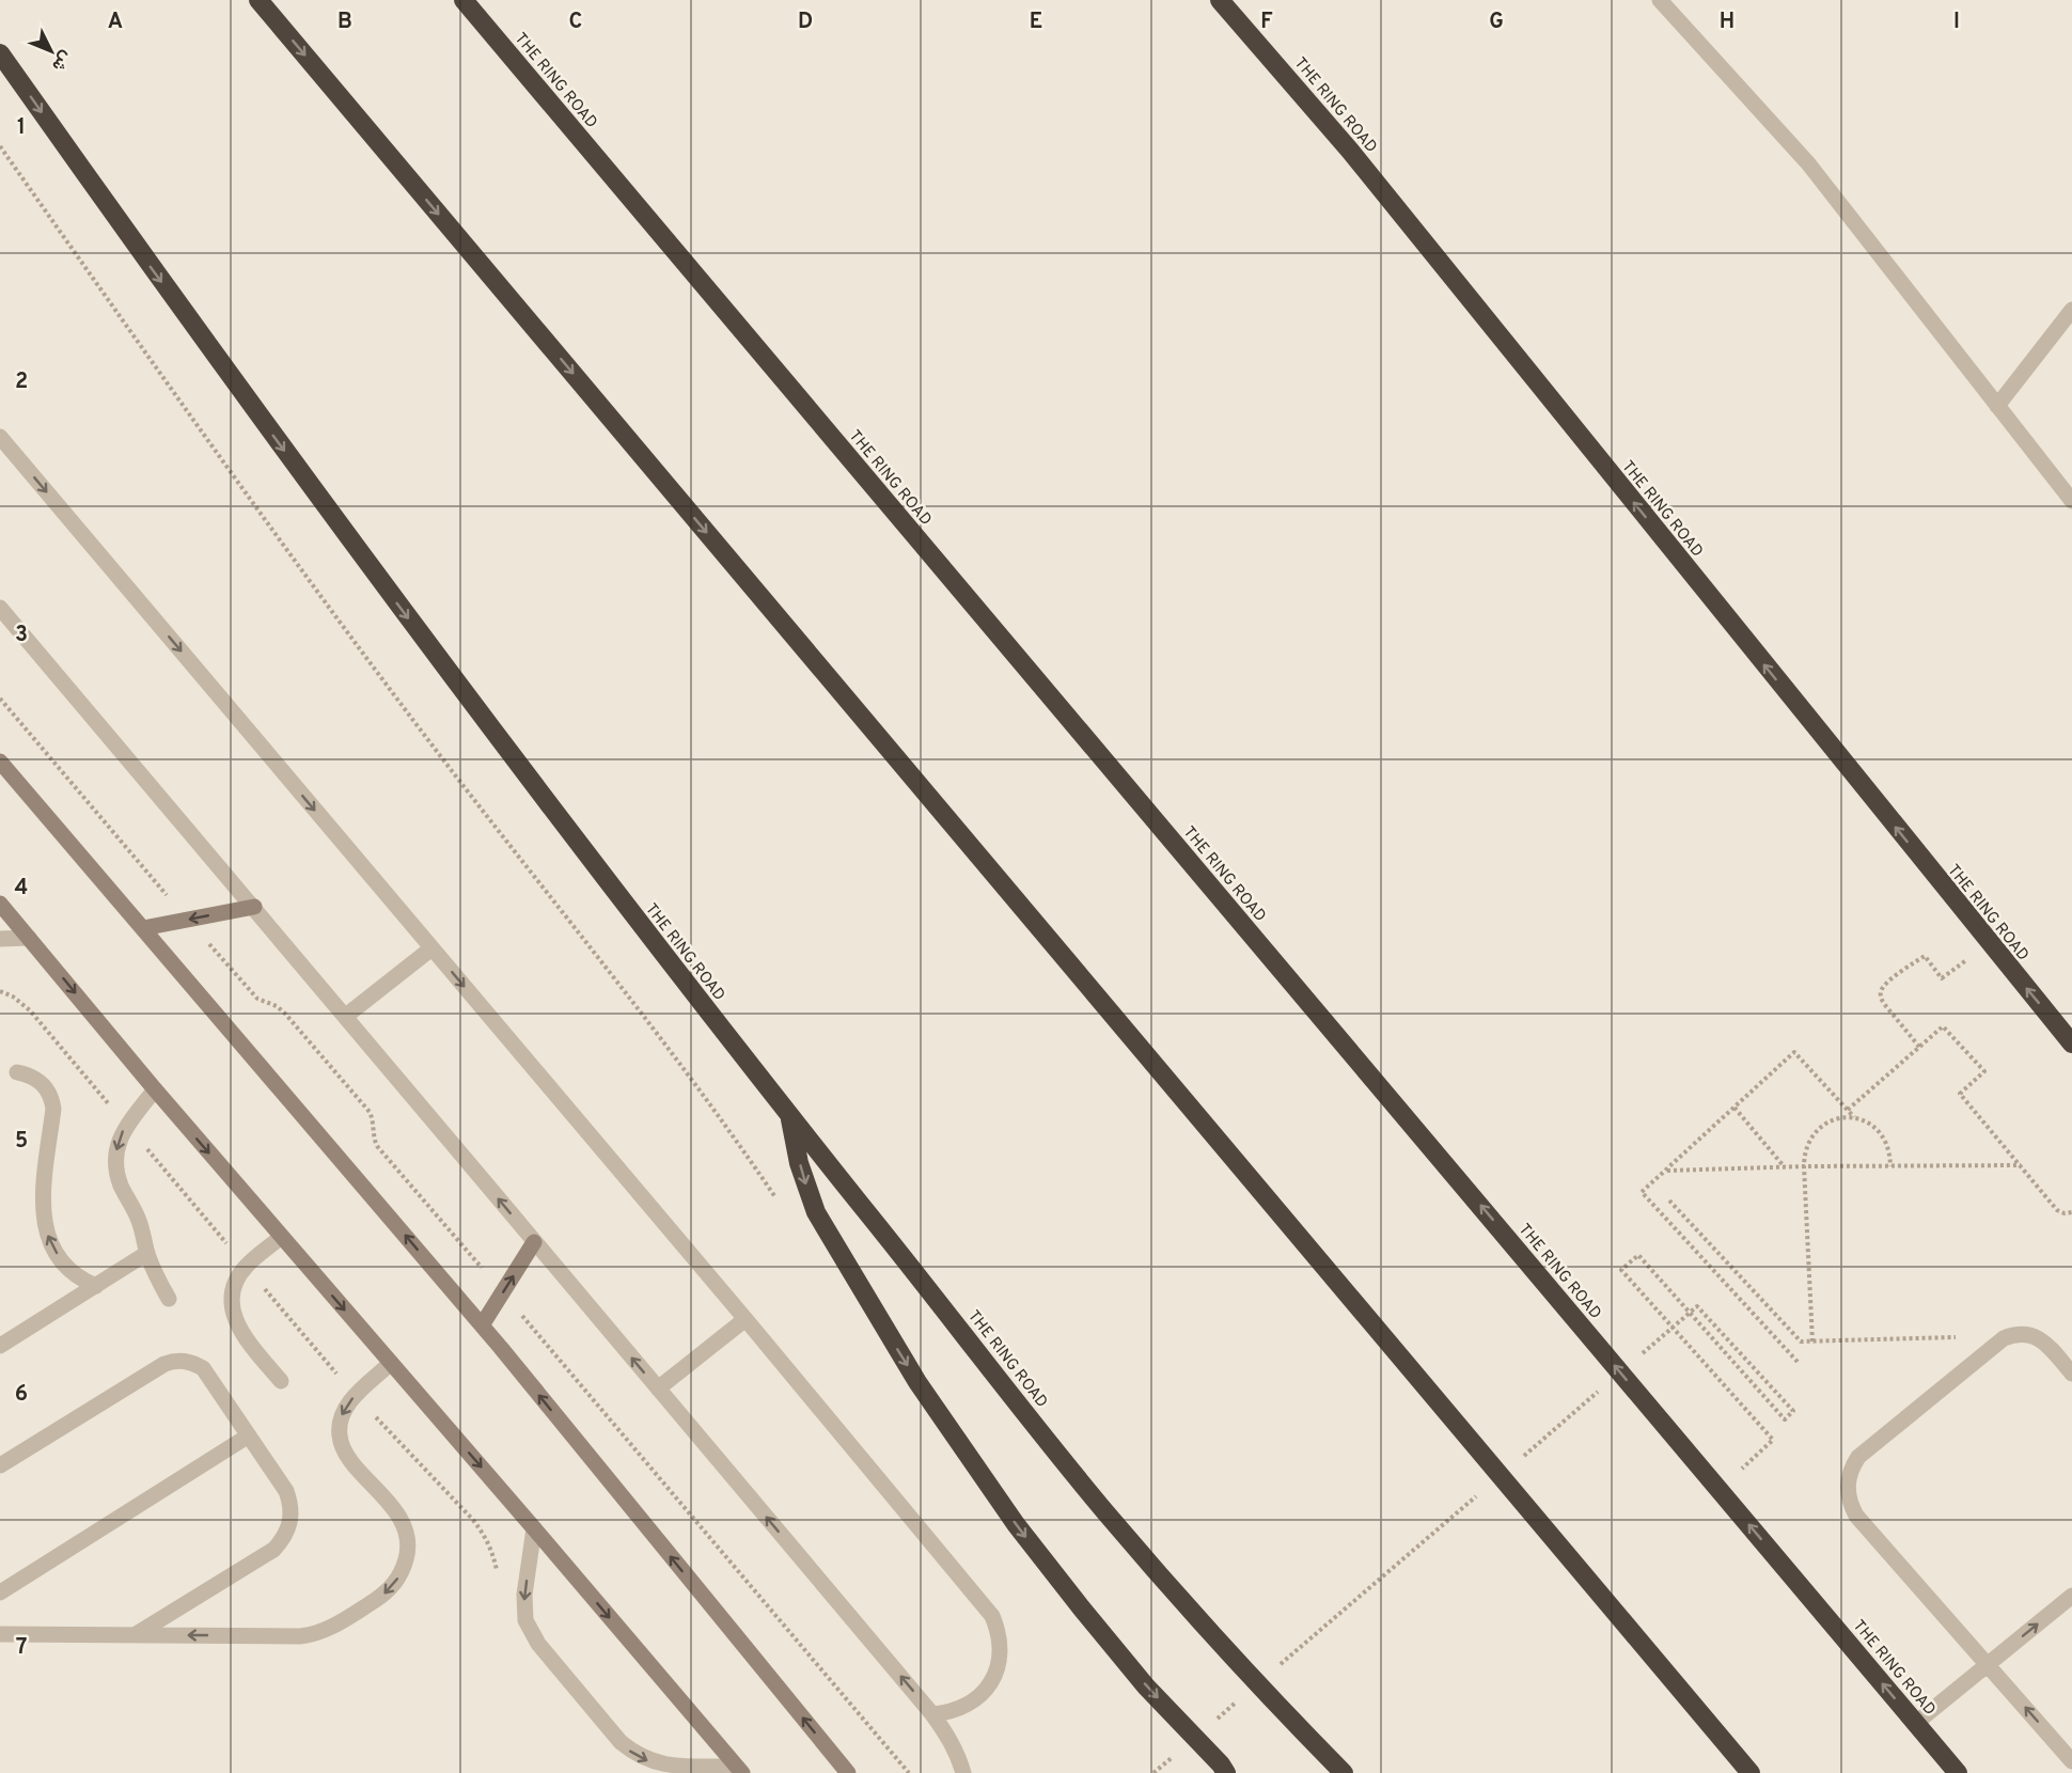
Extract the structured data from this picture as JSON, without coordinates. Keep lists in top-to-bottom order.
{
  "streets": {
    "highway": ["THE RING ROAD"]
  },
  "north": "bottom right",
  "grid": {
    "columns": [
      "A",
      "B",
      "C",
      "D",
      "E",
      "F",
      "G",
      "H",
      "I"
    ],
    "rows": [
      "1",
      "2",
      "3",
      "4",
      "5",
      "6",
      "7"
    ]
  }
}
